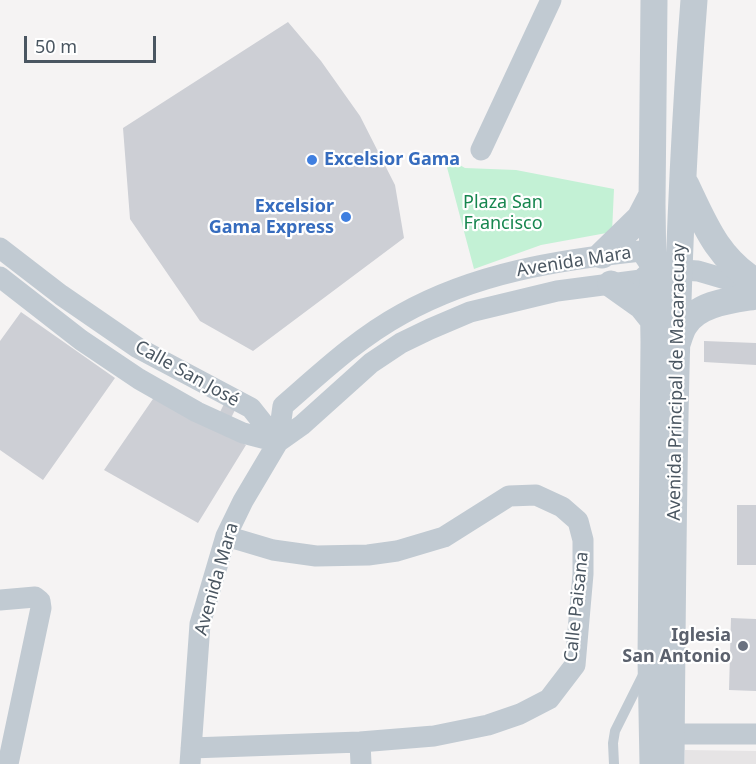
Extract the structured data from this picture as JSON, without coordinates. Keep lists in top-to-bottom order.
{
  "streets": {
    "street": [
      "Avenida Mara",
      "Calle San José",
      "Avenida Principal de Macaracuay",
      "Calle Paisana"
    ]
  },
  "crossings": [
    ["Avenida Mara", "Calle San José"],
    ["Avenida Mara", "Avenida Principal de Macaracuay"],
    ["Avenida Mara", "Calle Paisana"]
  ],
  "parks": ["Plaza San Francisco"],
  "places": ["Excelsior Gama", "Excelsior Gama Express", "Iglesia San Antonio"],
  "scale_bar": "50 m"
}
